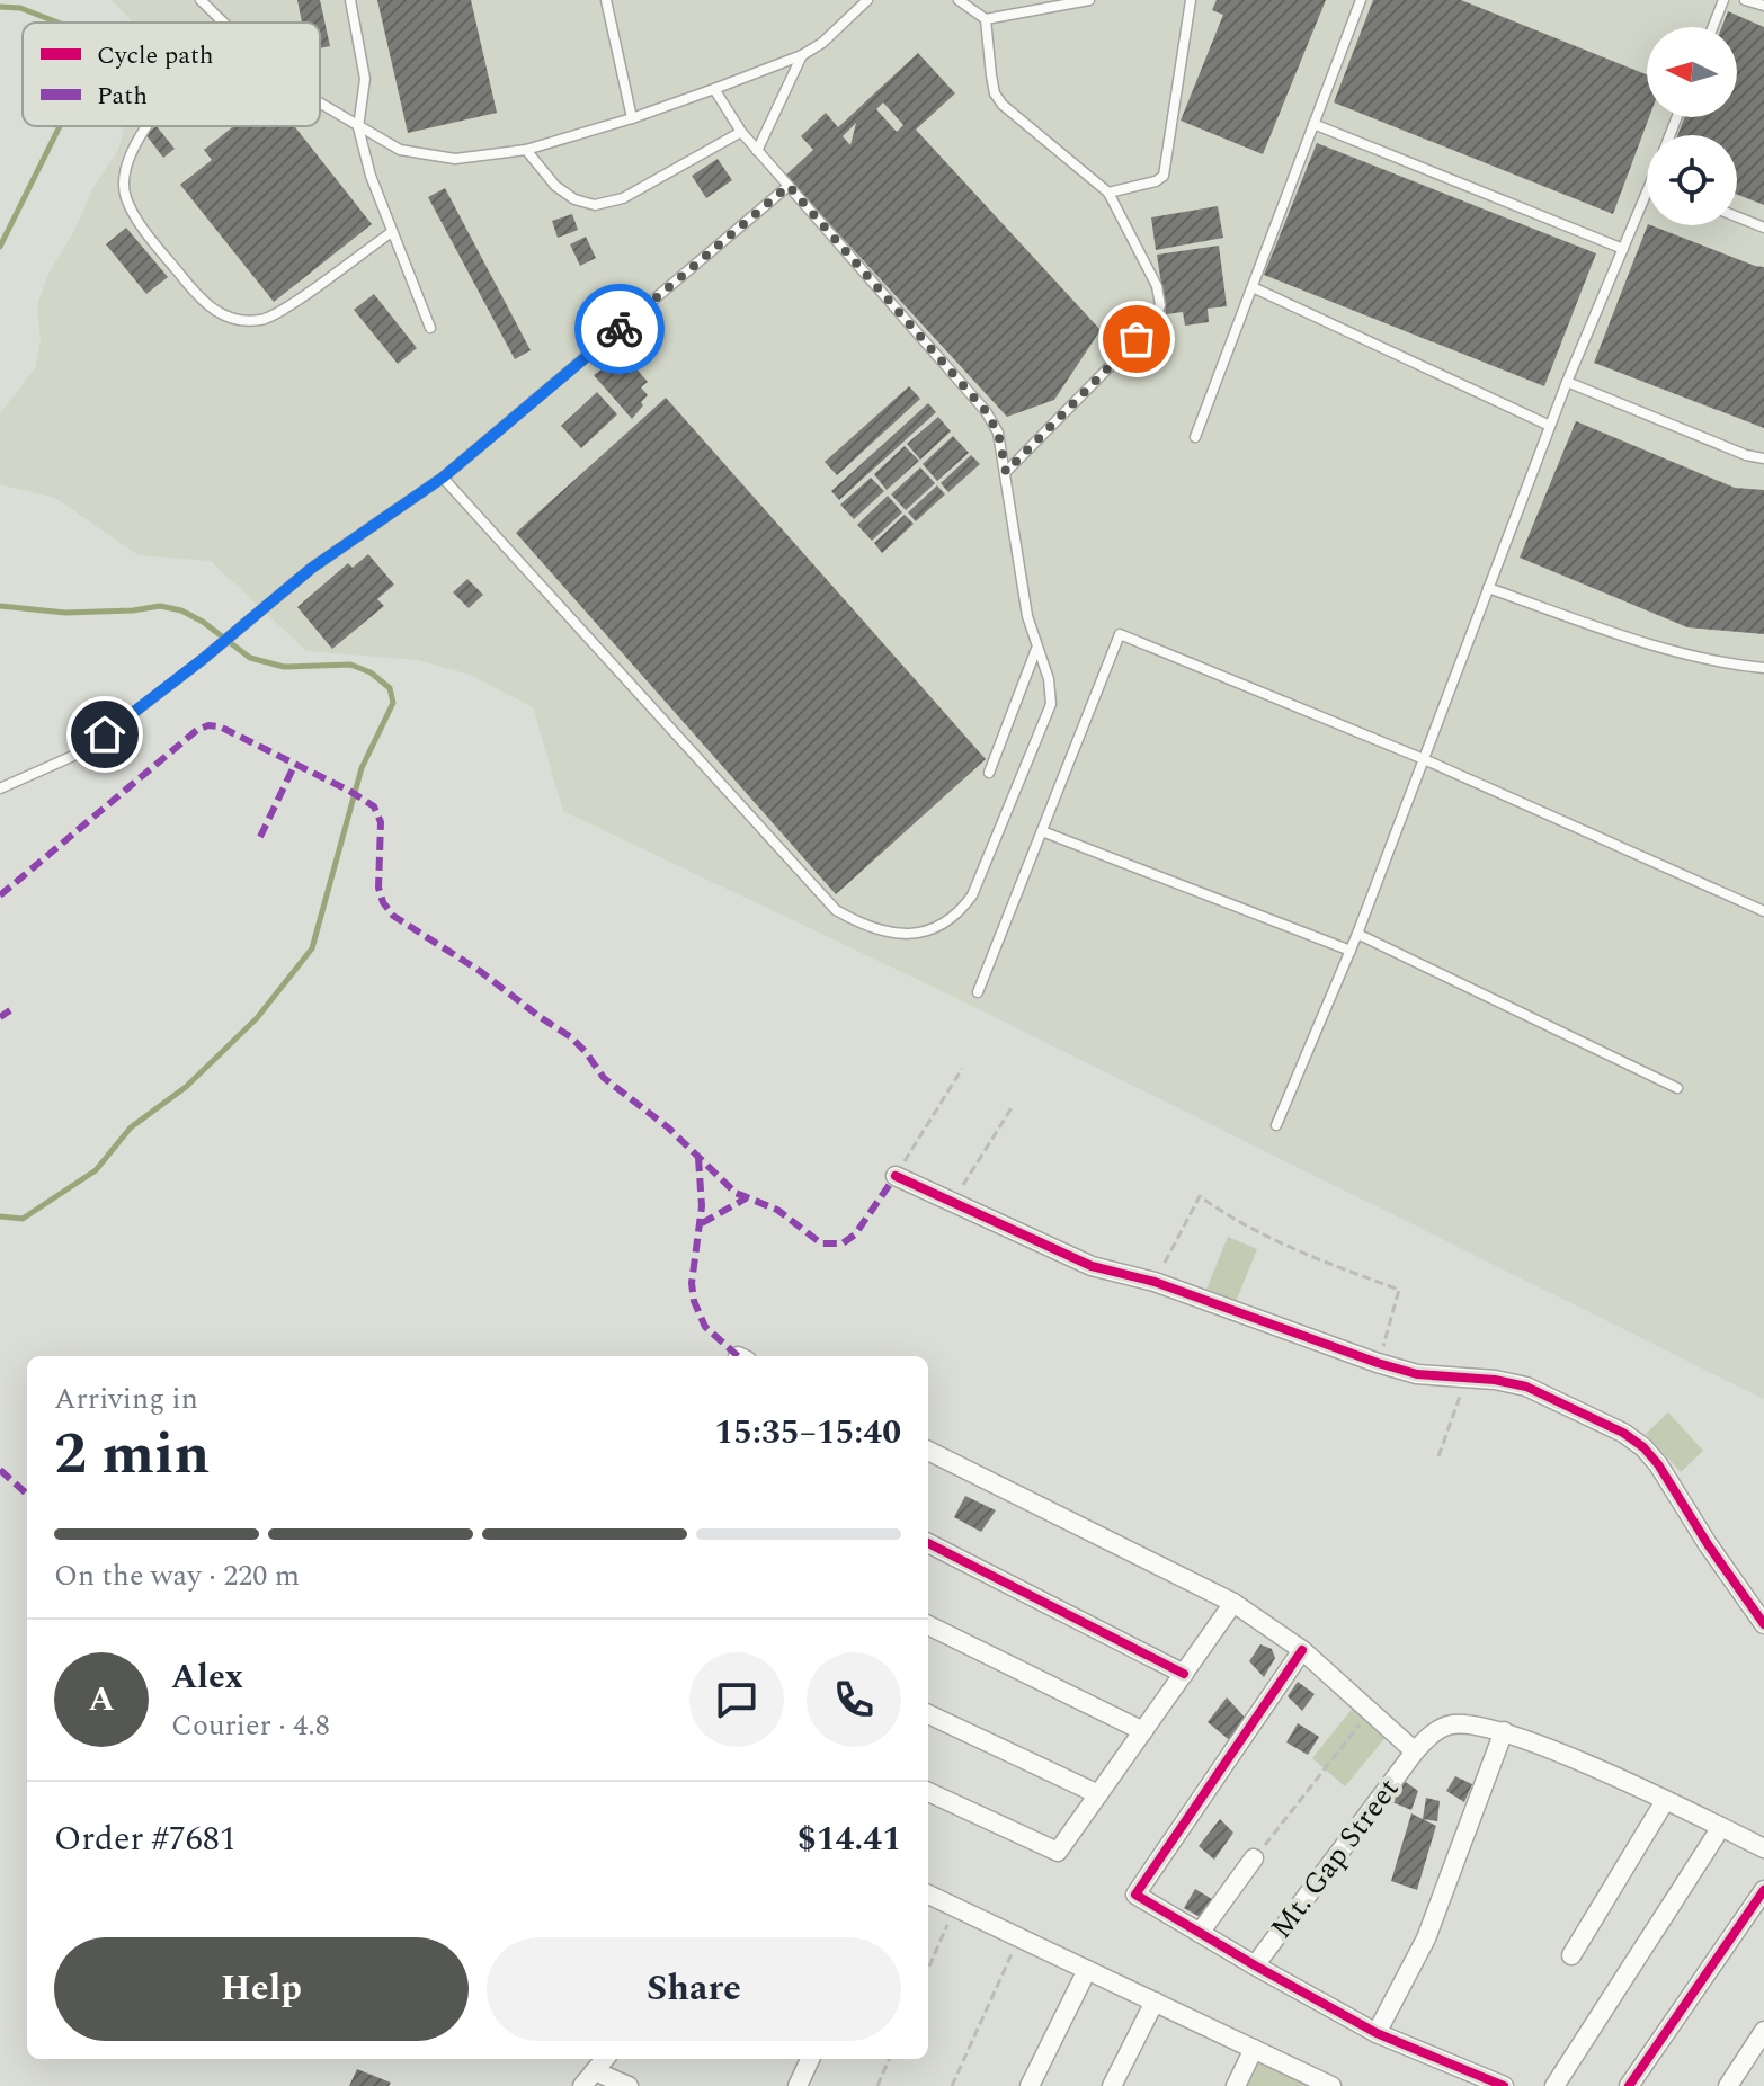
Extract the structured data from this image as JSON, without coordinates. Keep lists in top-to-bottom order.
{
  "streets": {
    "street": ["Mt. Gap Street"]
  },
  "legend": ["Cycle path", "Path"],
  "north": "left",
  "page": {
    "heading": ["2 min", "Arriving in", "15:35–15:40"],
    "panel": [
      "Alex",
      "Courier · 4.8",
      "Order #7681",
      "$14.41"
    ],
    "bar": "On the way · 220 m",
    "round": "A",
    "buttons": ["Help", "Share"]
  }
}
